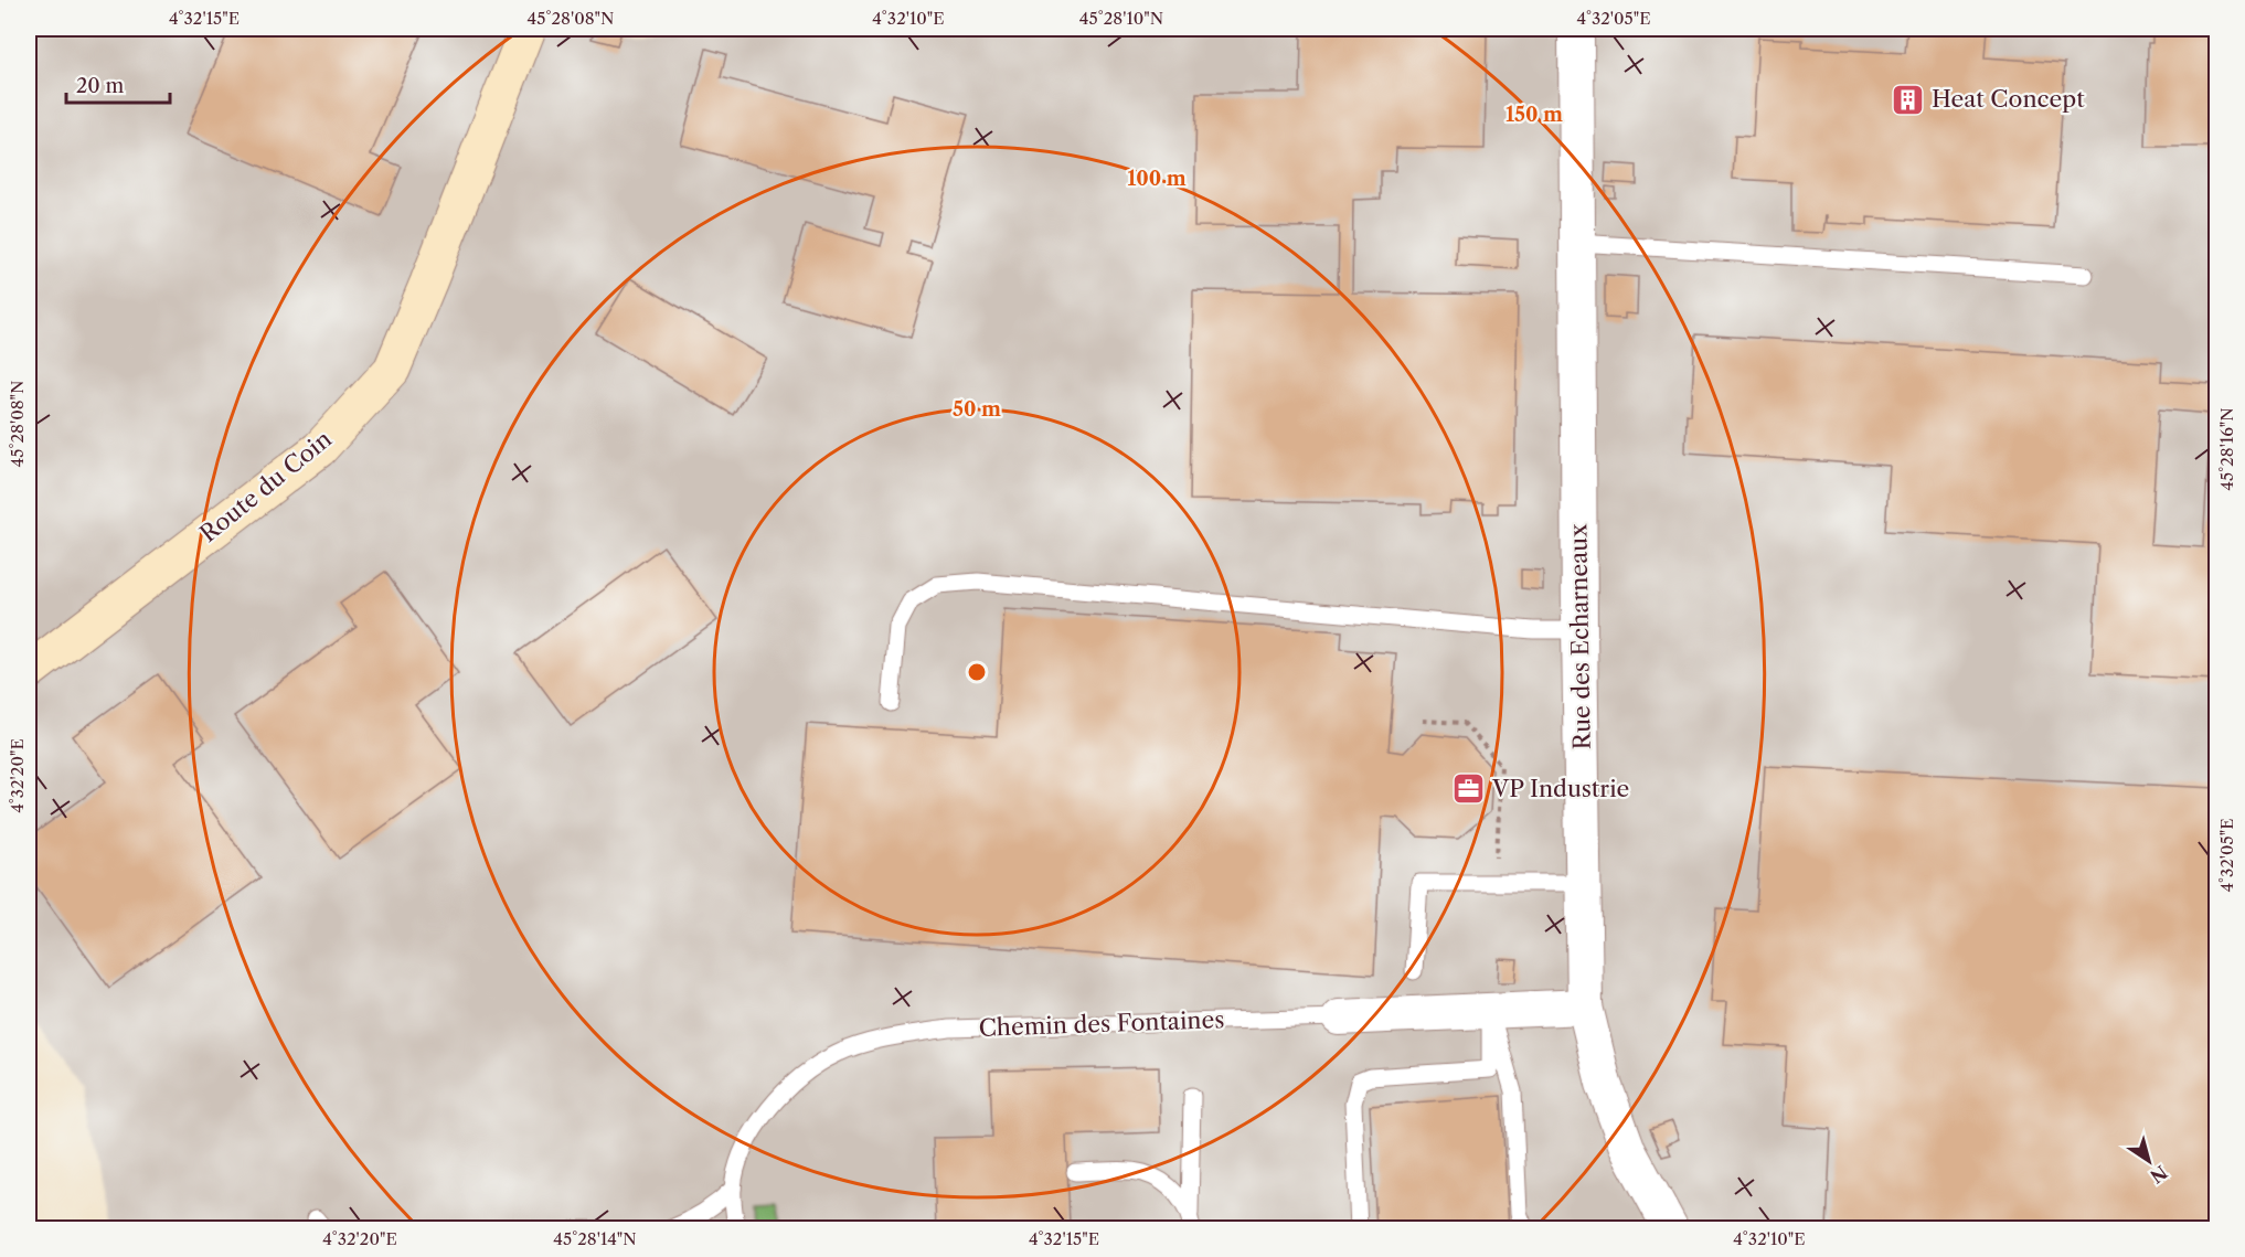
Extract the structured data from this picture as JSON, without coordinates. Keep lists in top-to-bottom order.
{
  "streets": {
    "main road": ["Route du Coin"],
    "street": ["Rue des Echarneaux", "Chemin des Fontaines"]
  },
  "crossings": [
    ["Rue des Echarneaux", "Chemin des Fontaines"]
  ],
  "places": {
    "building": ["Heat Concept"],
    "office": ["VP Industrie"]
  },
  "scale_bar": "20 m",
  "north": "bottom right",
  "coordinates": [
    "4°32'15\"E",
    "45°28'08\"N",
    "4°32'10\"E",
    "45°28'10\"N",
    "4°32'05\"E",
    "45°28'16\"N",
    "4°32'20\"E",
    "45°28'14\"N"
  ],
  "rings": ["150 m", "100 m", "50 m"]
}
